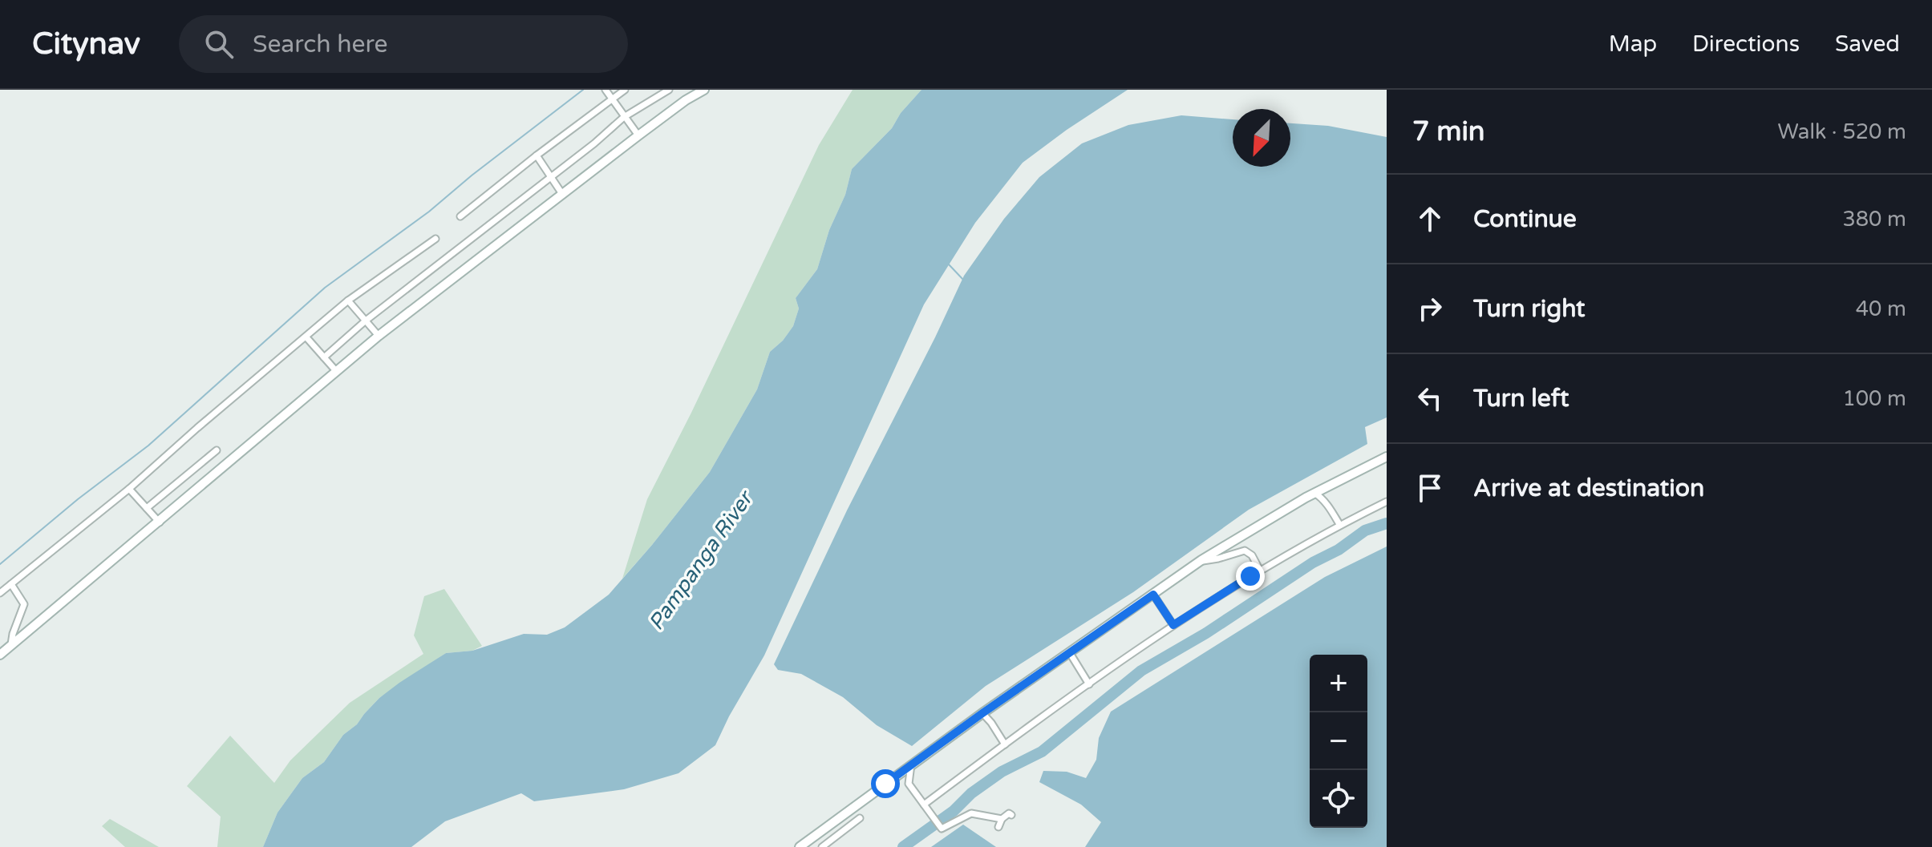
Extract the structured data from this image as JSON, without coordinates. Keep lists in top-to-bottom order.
{
  "water": ["Pampanga River"],
  "north": "bottom left",
  "page": {
    "header": "Citynav",
    "search": "Search here",
    "nav": ["Map", "Directions", "Saved"],
    "heading": ["7 min", "Walk · 520 m"],
    "list": [
      ["Continue", "380 m"],
      ["Turn right", "40 m"],
      ["Turn left", "100 m"],
      "Arrive at destination"
    ],
    "map_buttons": ["+", "−"]
  }
}
